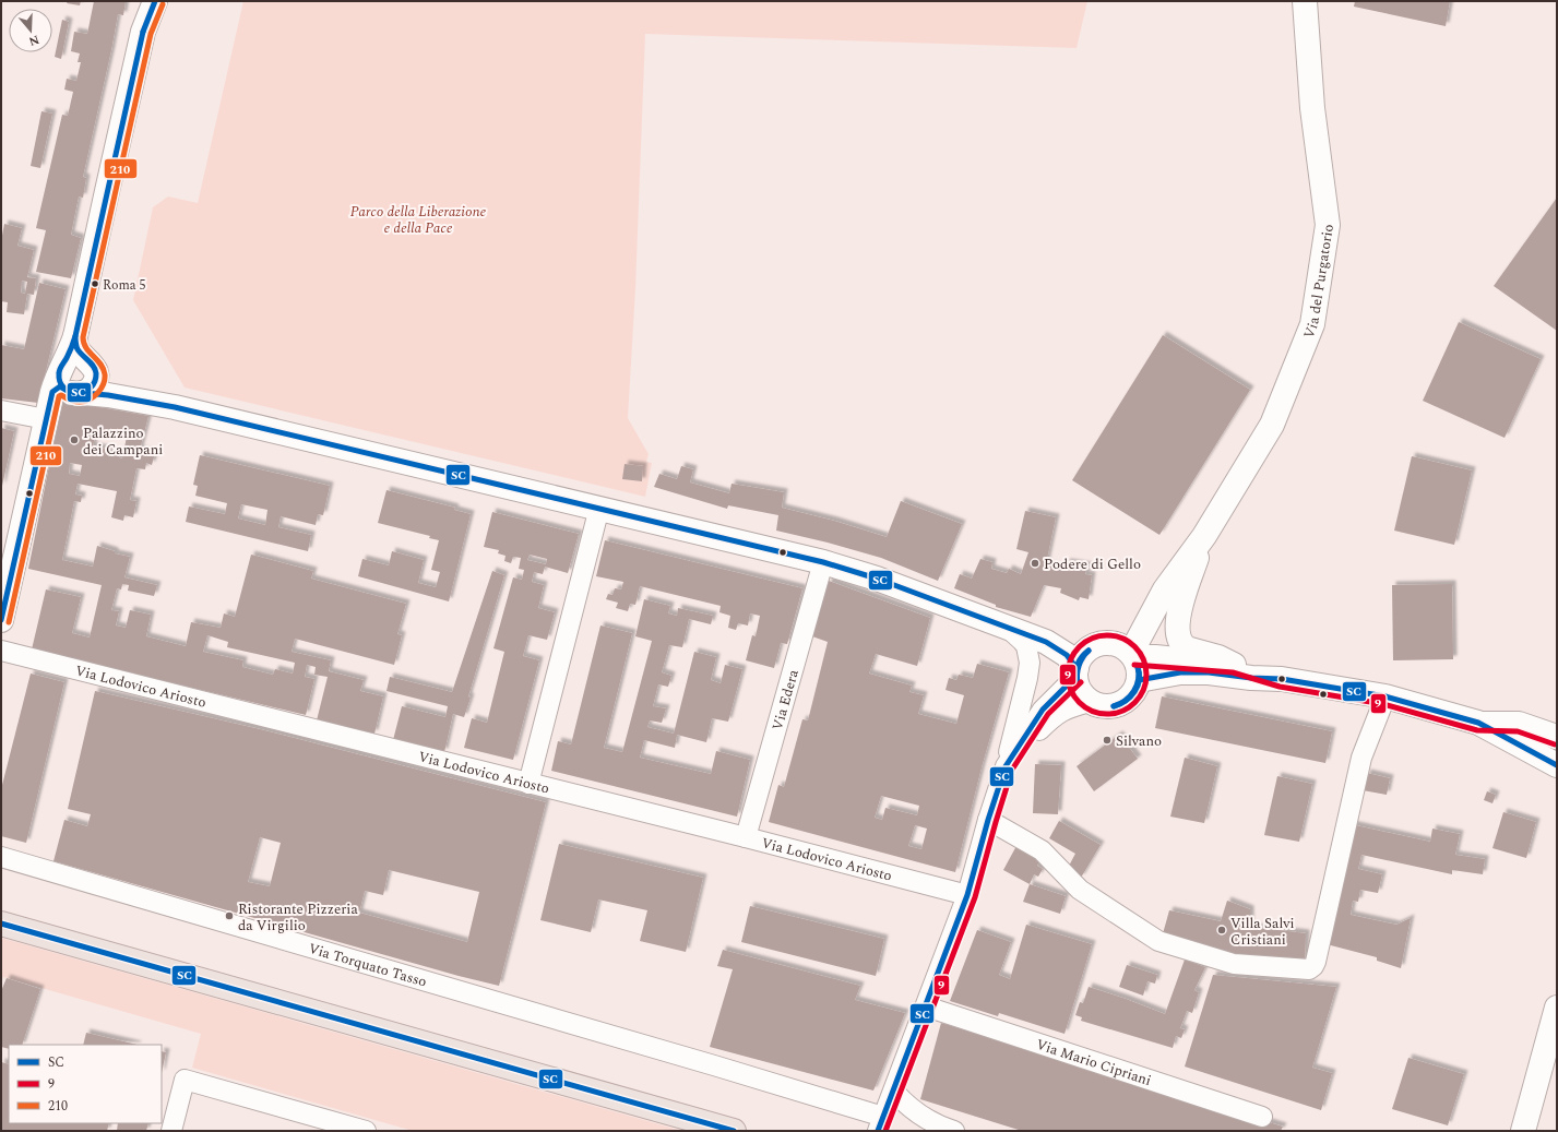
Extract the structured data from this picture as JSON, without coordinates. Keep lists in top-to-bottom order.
{
  "streets": {
    "street": [
      "Via del Purgatorio",
      "Via Lodovico Ariosto",
      "Via Edera",
      "Via Torquato Tasso",
      "Via Mario Cipriani"
    ]
  },
  "crossings": [
    ["Via Lodovico Ariosto", "Via Edera"]
  ],
  "parks": ["Parco della Liberazione e della Pace"],
  "places": [
    "Roma 5",
    "Palazzino dei Campani",
    "Podere di Gello",
    "Silvano",
    "Ristorante Pizzeria da Virgilio",
    "Villa Salvi Cristiani"
  ],
  "lines": ["transit line SC", "transit line 210", "transit line 9"],
  "legend": ["SC", "9", "210"],
  "north": "bottom"
}
